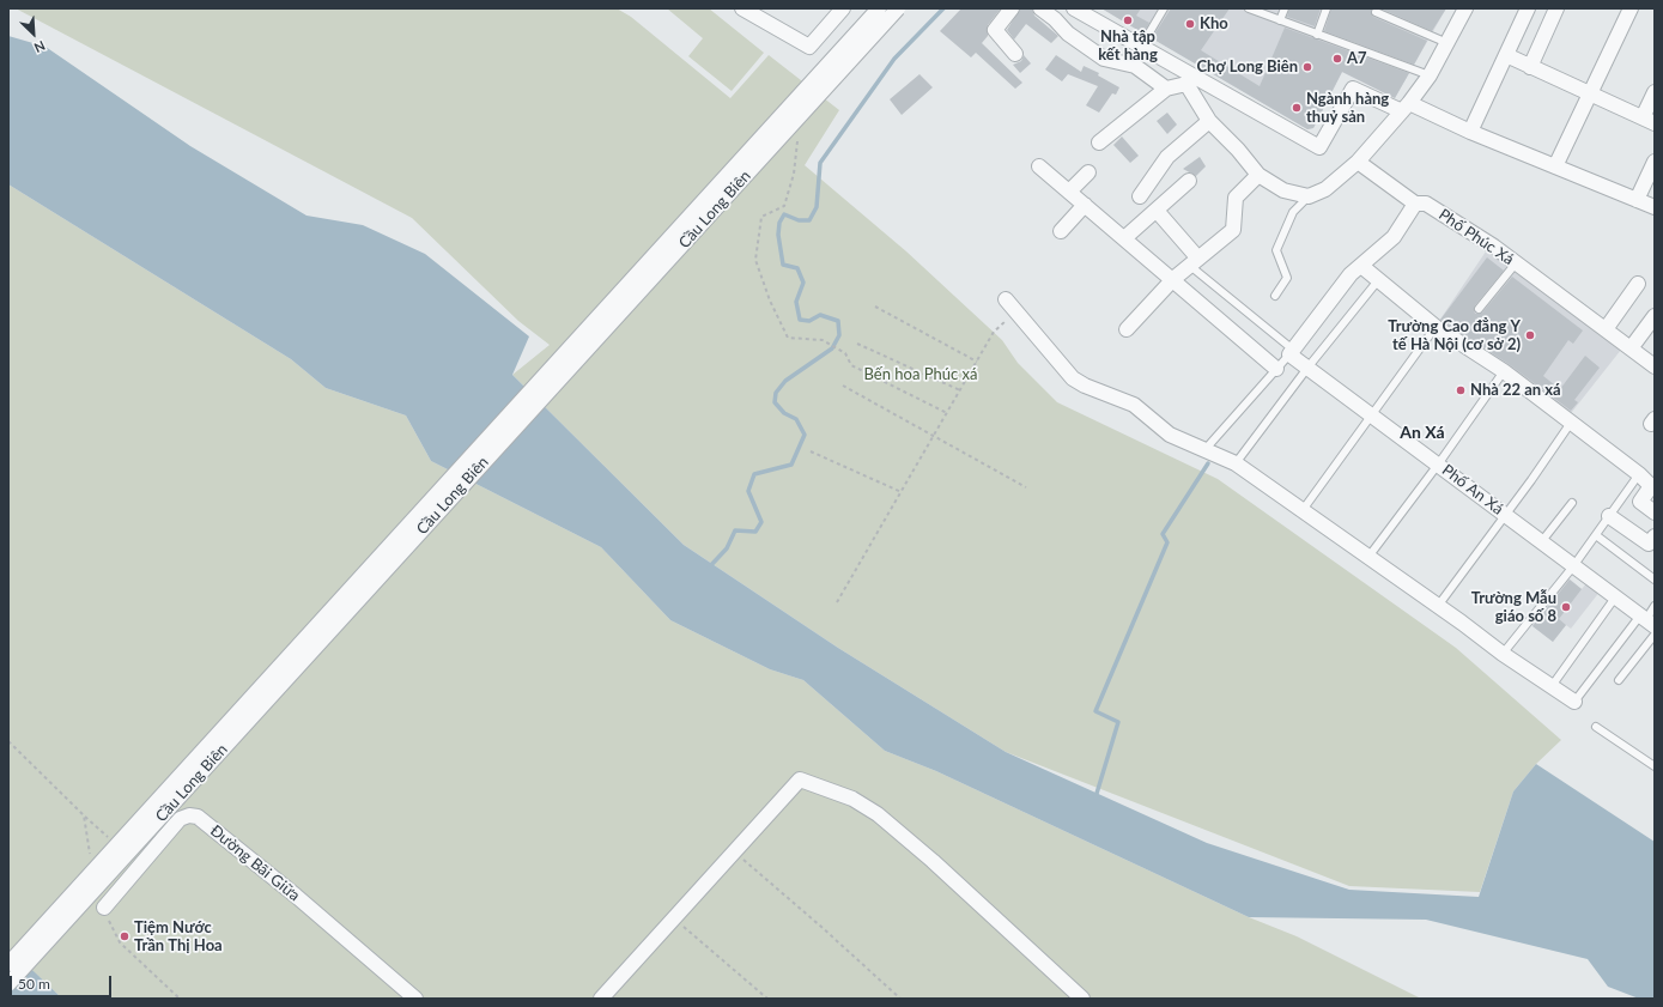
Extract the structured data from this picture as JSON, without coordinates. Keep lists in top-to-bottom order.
{
  "streets": {
    "street": [
      "Cầu Long Biên",
      "Phố Phúc Xá",
      "Phố An Xá",
      "Đường Bãi Giữa"
    ]
  },
  "districts": ["An Xá"],
  "parks": ["Bến hoa Phúc xá"],
  "places": [
    "Nhà tập kết hàng",
    "Kho",
    "A7",
    "Chợ Long Biên",
    "Ngành hàng thuỷ sản",
    "Trường Cao đẳng Y tế Hà Nội (cơ sở 2)",
    "Nhà 22 an xá",
    "Trường Mẫu giáo số 8",
    "Tiệm Nước Trần Thị Hoa"
  ],
  "scale_bar": "50 m",
  "north": "bottom right"
}
